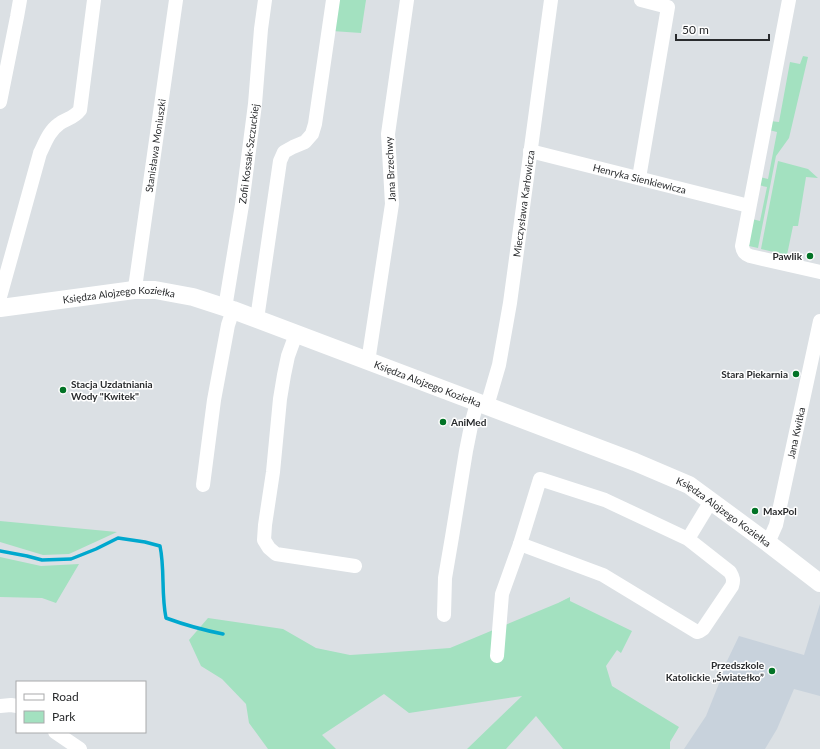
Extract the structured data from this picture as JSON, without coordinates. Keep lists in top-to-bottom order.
{
  "streets": {
    "street": [
      "Stanisława Moniuszki",
      "Zofii Kossak-Szczuckiej",
      "Jana Brzechwy",
      "Henryka Sienkiewicza",
      "Mieczysława Karłowicza",
      "Księdza Alojzego Koziełka",
      "Jana Kwitka"
    ]
  },
  "crossings": [
    ["Stanisława Moniuszki", "Księdza Alojzego Koziełka"],
    ["Zofii Kossak-Szczuckiej", "Księdza Alojzego Koziełka"],
    ["Jana Brzechwy", "Księdza Alojzego Koziełka"],
    ["Henryka Sienkiewicza", "Mieczysława Karłowicza"],
    ["Mieczysława Karłowicza", "Księdza Alojzego Koziełka"],
    ["Księdza Alojzego Koziełka", "Jana Kwitka"]
  ],
  "places": [
    "Pawlik",
    "Stara Piekarnia",
    "Stacja Uzdatniania Wody \"Kwitek\"",
    "AniMed",
    "MaxPol",
    "Przedszkole Katolickie „Światełko”"
  ],
  "legend": ["Road", "Park"],
  "scale_bar": "50 m"
}
